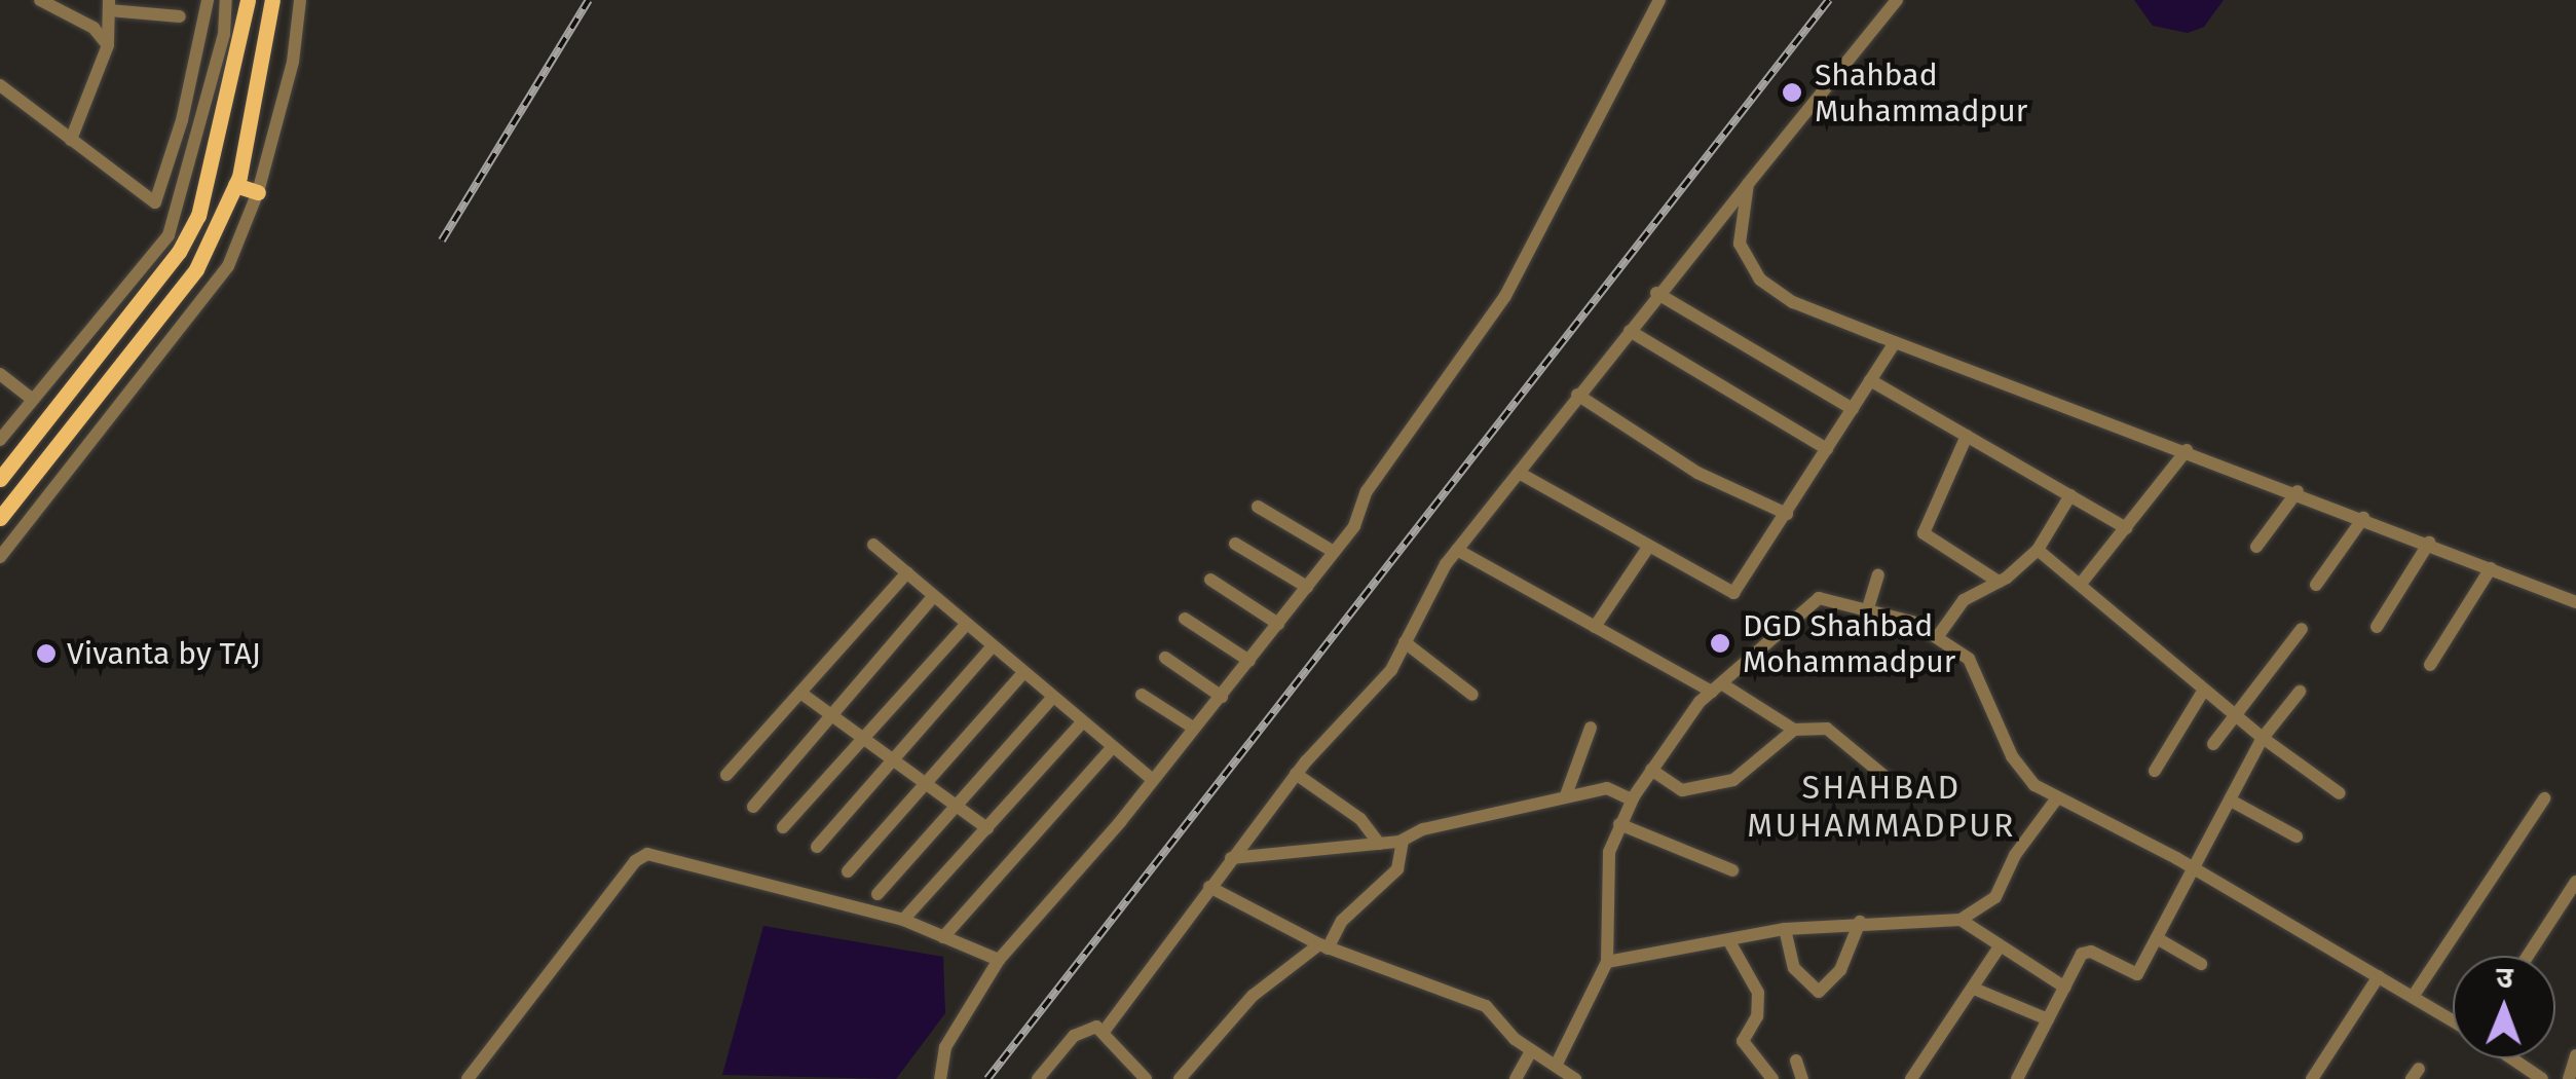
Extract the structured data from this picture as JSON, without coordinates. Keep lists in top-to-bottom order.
{
  "districts": ["SHAHBAD MUHAMMADPUR"],
  "places": ["Shahbad Muhammadpur", "DGD Shahbad Mohammadpur", "Vivanta by TAJ"],
  "north": "top"
}
